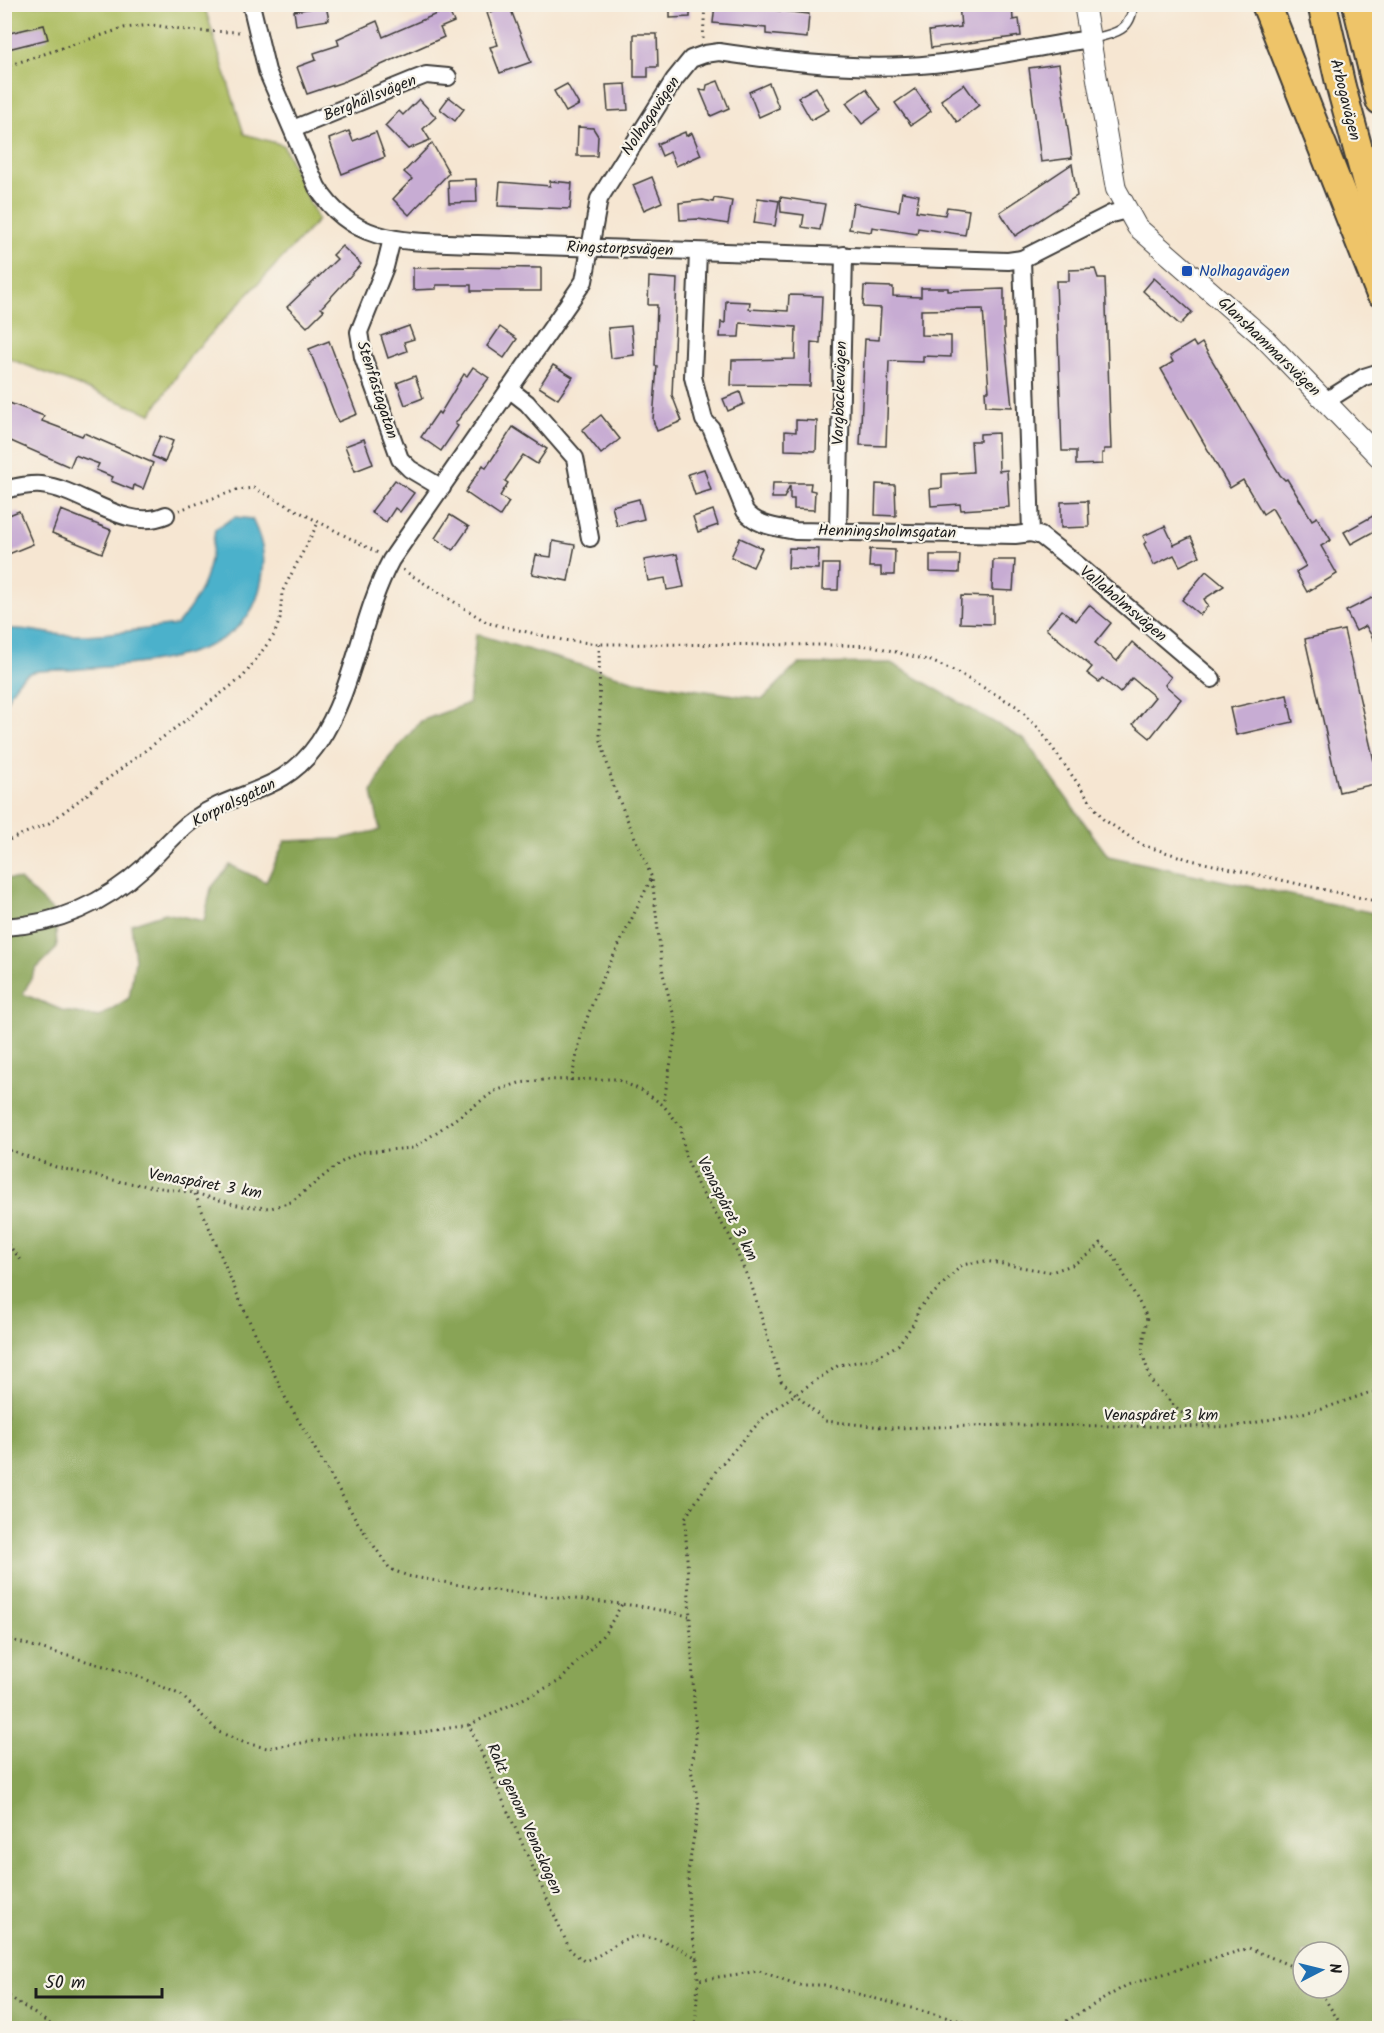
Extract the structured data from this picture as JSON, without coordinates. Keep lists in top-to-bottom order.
{
  "streets": {
    "highway": ["Arbogavägen"],
    "street": [
      "Berghällsvägen",
      "Nolhagavägen",
      "Ringstorpsvägen",
      "Glanshammarsvägen",
      "Stenfastagatan",
      "Vargbackevägen",
      "Henningsholmsgatan",
      "Vallaholmsvägen",
      "Korpralsgatan"
    ],
    "path": ["Venaspåret 3 km", "Rakt genom Venaskogen"]
  },
  "crossings": [
    ["Berghällsvägen", "Ringstorpsvägen"],
    ["Nolhagavägen", "Ringstorpsvägen"],
    ["Ringstorpsvägen", "Glanshammarsvägen"],
    ["Ringstorpsvägen", "Stenfastagatan"],
    ["Ringstorpsvägen", "Vargbackevägen"],
    ["Ringstorpsvägen", "Henningsholmsgatan"],
    ["Vargbackevägen", "Henningsholmsgatan"],
    ["Henningsholmsgatan", "Vallaholmsvägen"]
  ],
  "places": {
    "transit": ["Nolhagavägen"]
  },
  "scale_bar": "50 m",
  "north": "right"
}
